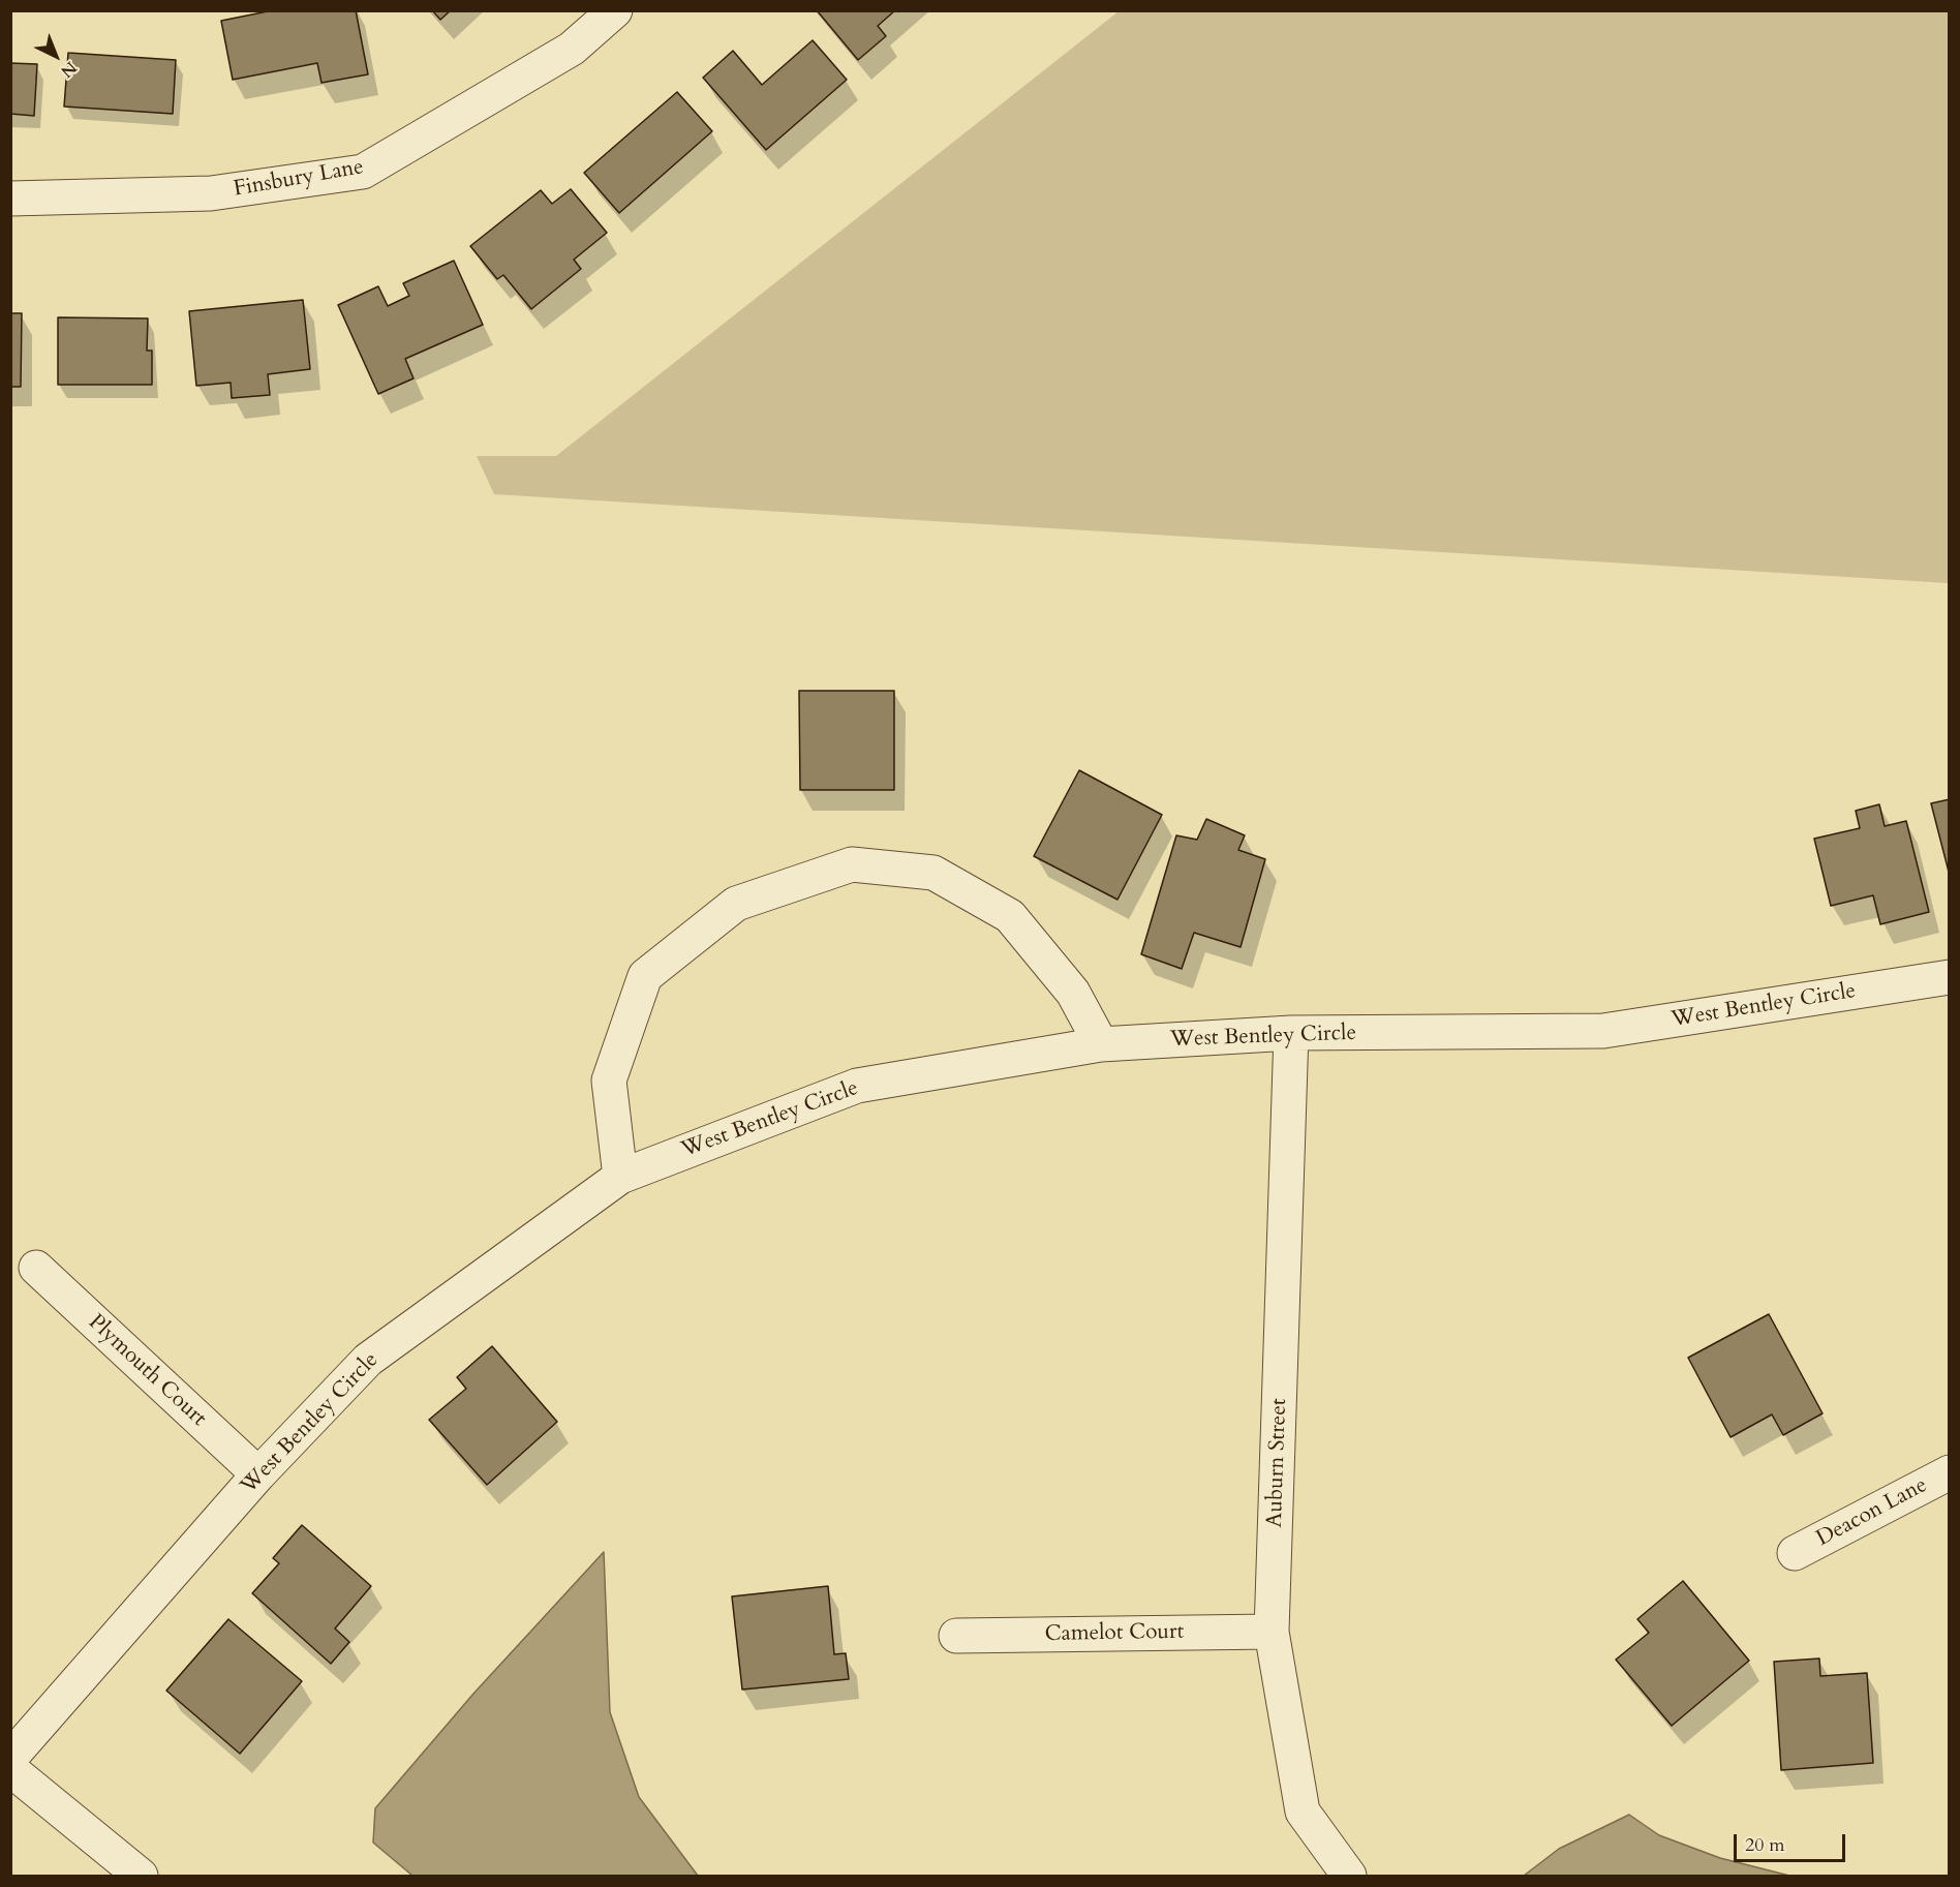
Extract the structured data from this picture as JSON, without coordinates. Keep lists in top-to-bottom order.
{
  "streets": {
    "street": [
      "Finsbury Lane",
      "West Bentley Circle",
      "Plymouth Court",
      "Auburn Street",
      "Deacon Lane",
      "Camelot Court"
    ]
  },
  "crossings": [
    ["West Bentley Circle", "Plymouth Court"],
    ["West Bentley Circle", "Auburn Street"],
    ["Auburn Street", "Camelot Court"]
  ],
  "scale_bar": "20 m",
  "north": "bottom right"
}
